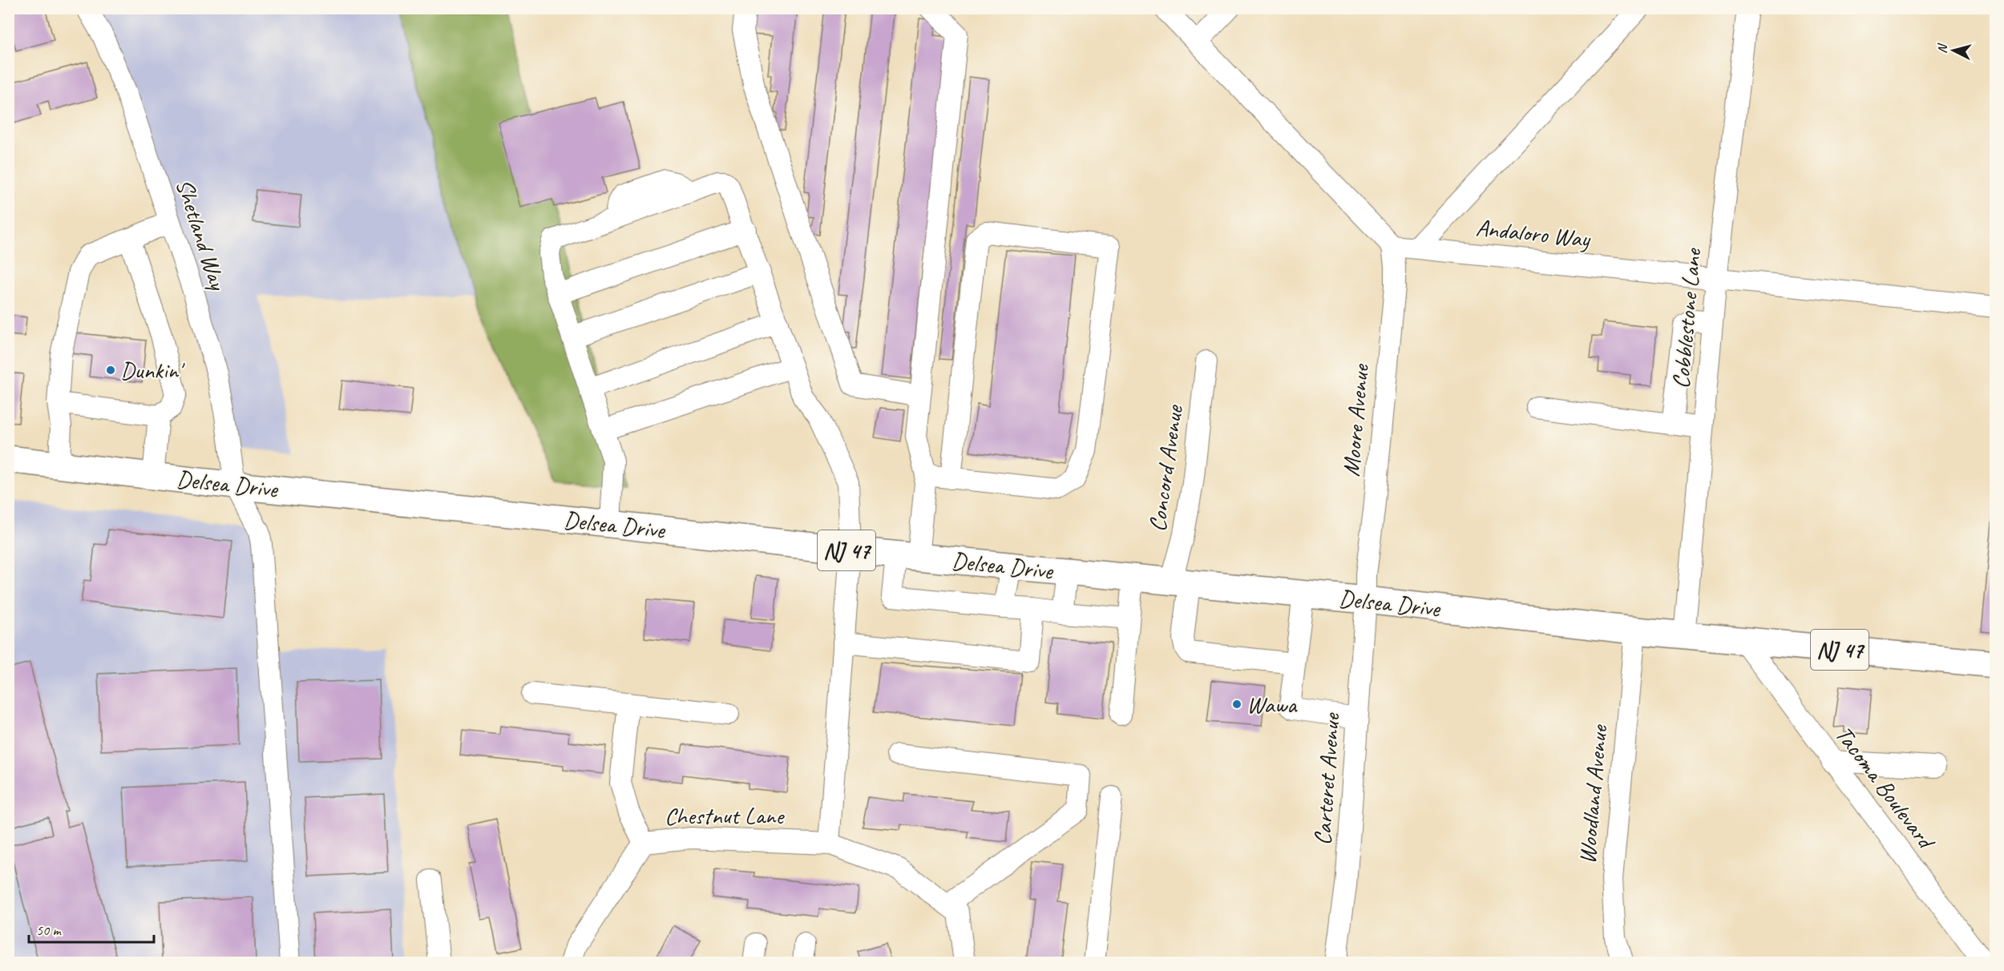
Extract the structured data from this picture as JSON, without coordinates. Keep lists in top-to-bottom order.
{
  "streets": {
    "main road": ["Delsea Drive", "NJ 47"],
    "street": [
      "Andaloro Way",
      "Shetland Way",
      "Cobblestone Lane",
      "Moore Avenue",
      "Concord Avenue",
      "Carteret Avenue",
      "Tacoma Boulevard",
      "Woodland Avenue",
      "Chestnut Lane"
    ]
  },
  "crossings": [
    ["Andaloro Way", "Cobblestone Lane"],
    ["Andaloro Way", "Moore Avenue"],
    ["Shetland Way", "Delsea Drive"],
    ["Cobblestone Lane", "Delsea Drive"],
    ["Moore Avenue", "Delsea Drive"],
    ["Moore Avenue", "Carteret Avenue"],
    ["Concord Avenue", "Delsea Drive"],
    ["Delsea Drive", "Carteret Avenue"],
    ["Delsea Drive", "Tacoma Boulevard"],
    ["Delsea Drive", "Woodland Avenue"]
  ],
  "places": ["Dunkin'", "Wawa"],
  "scale_bar": "50 m",
  "north": "left"
}
